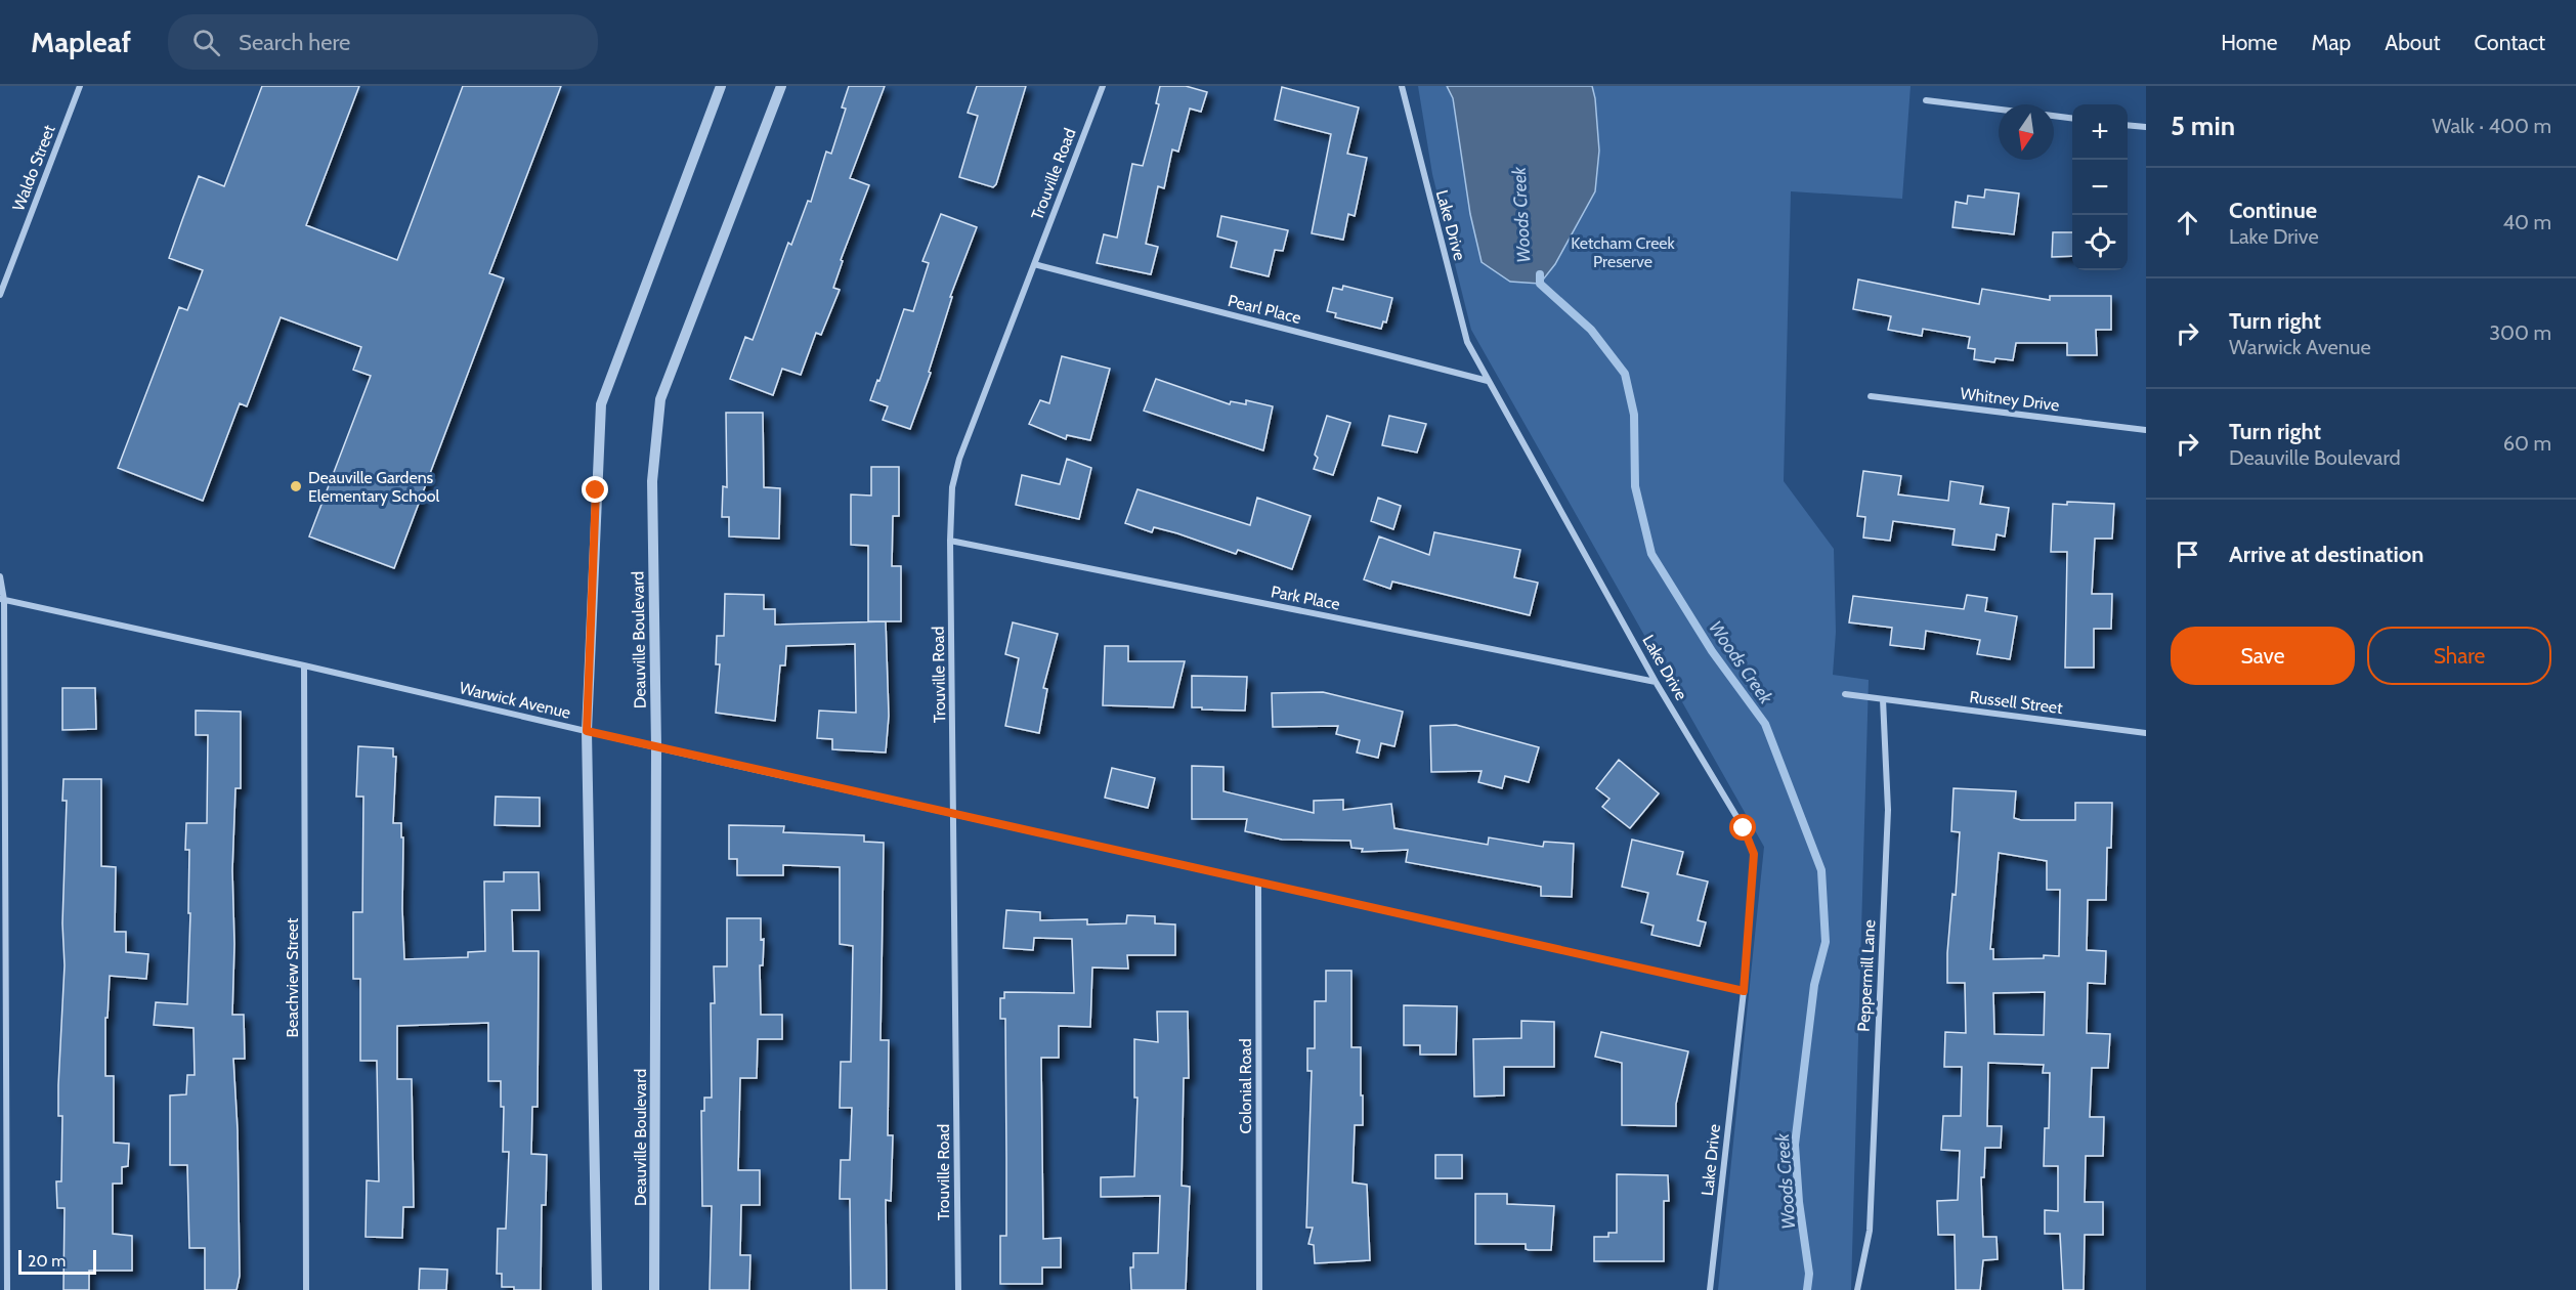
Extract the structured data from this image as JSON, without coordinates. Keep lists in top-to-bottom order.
{
  "streets": {
    "street": [
      "Waldo Street",
      "Trouville Road",
      "Lake Drive",
      "Pearl Place",
      "Whitney Drive",
      "Park Place",
      "Deauville Boulevard",
      "Warwick Avenue",
      "Russell Street",
      "Peppermill Lane",
      "Beachview Street",
      "Colonial Road"
    ]
  },
  "crossings": [
    ["Trouville Road", "Pearl Place"],
    ["Trouville Road", "Park Place"],
    ["Trouville Road", "Warwick Avenue"],
    ["Lake Drive", "Pearl Place"],
    ["Lake Drive", "Park Place"],
    ["Lake Drive", "Warwick Avenue"],
    ["Deauville Boulevard", "Warwick Avenue"],
    ["Warwick Avenue", "Beachview Street"],
    ["Warwick Avenue", "Colonial Road"],
    ["Russell Street", "Peppermill Lane"]
  ],
  "water": ["Woods Creek"],
  "parks": ["Ketcham Creek Preserve"],
  "places": ["Deauville Gardens Elementary School"],
  "scale_bar": "20 m",
  "north": "bottom",
  "page": {
    "header": "Mapleaf",
    "search": "Search here",
    "nav": [
      "Home",
      "Map",
      "About",
      "Contact"
    ],
    "heading": ["5 min", "Walk · 400 m"],
    "map_buttons": ["+", "−"],
    "list": [
      ["Continue", "Lake Drive", "40 m"],
      ["Turn right", "Warwick Avenue", "300 m"],
      ["Turn right", "Deauville Boulevard", "60 m"],
      "Arrive at destination"
    ],
    "buttons": ["Save", "Share"],
    "scale": "20 m"
  }
}
